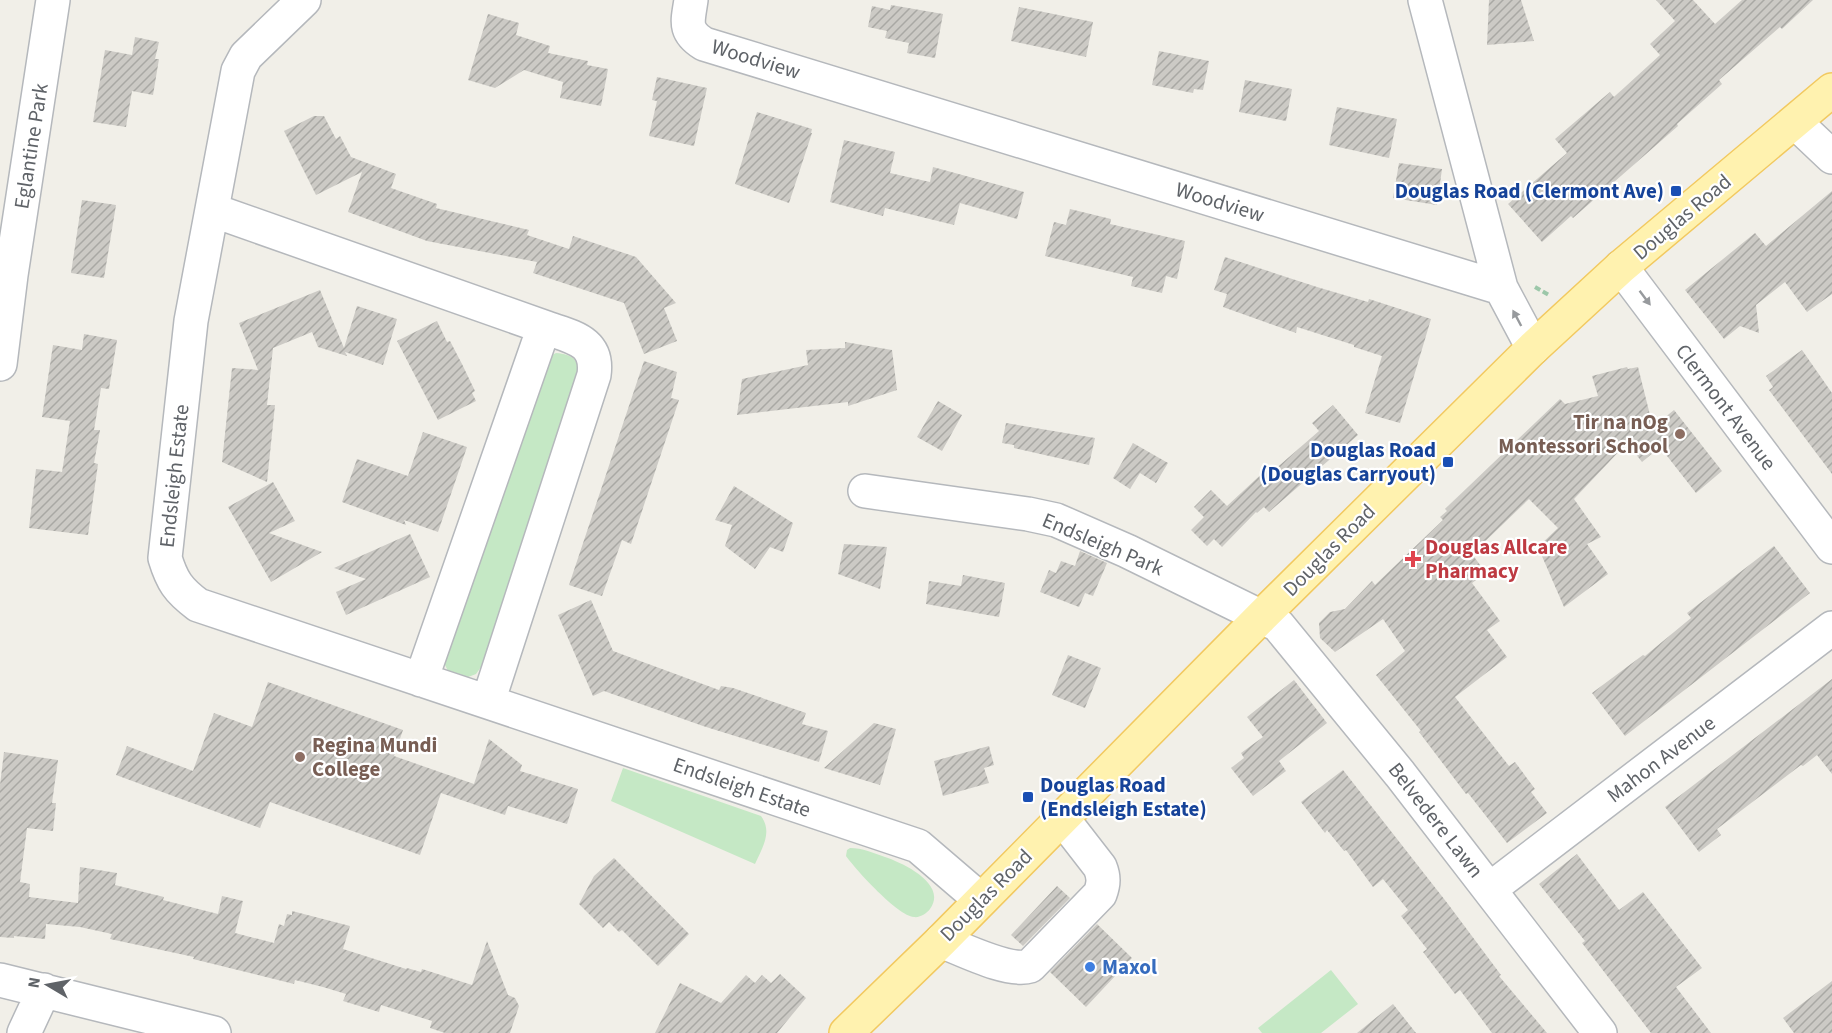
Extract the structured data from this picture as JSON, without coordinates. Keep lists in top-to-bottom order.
{
  "streets": {
    "main road": ["Douglas Road"],
    "street": [
      "Woodview",
      "Eglantine Park",
      "Clermont Avenue",
      "Endsleigh Estate",
      "Endsleigh Park",
      "Mahon Avenue",
      "Belvedere Lawn"
    ]
  },
  "crossings": [
    ["Douglas Road", "Clermont Avenue"],
    ["Douglas Road", "Endsleigh Estate"],
    ["Douglas Road", "Endsleigh Park"],
    ["Douglas Road", "Belvedere Lawn"],
    ["Endsleigh Park", "Belvedere Lawn"],
    ["Mahon Avenue", "Belvedere Lawn"]
  ],
  "one_way": ["Clermont Avenue"],
  "places": {
    "transit": ["Douglas Road (Clermont Ave)", "Douglas Road (Douglas Carryout)", "Douglas Road (Endsleigh Estate)"],
    "other": ["Tir na nOg Montessori School", "Regina Mundi College", "Maxol"],
    "health": ["Douglas Allcare Pharmacy"]
  },
  "north": "left"
}
